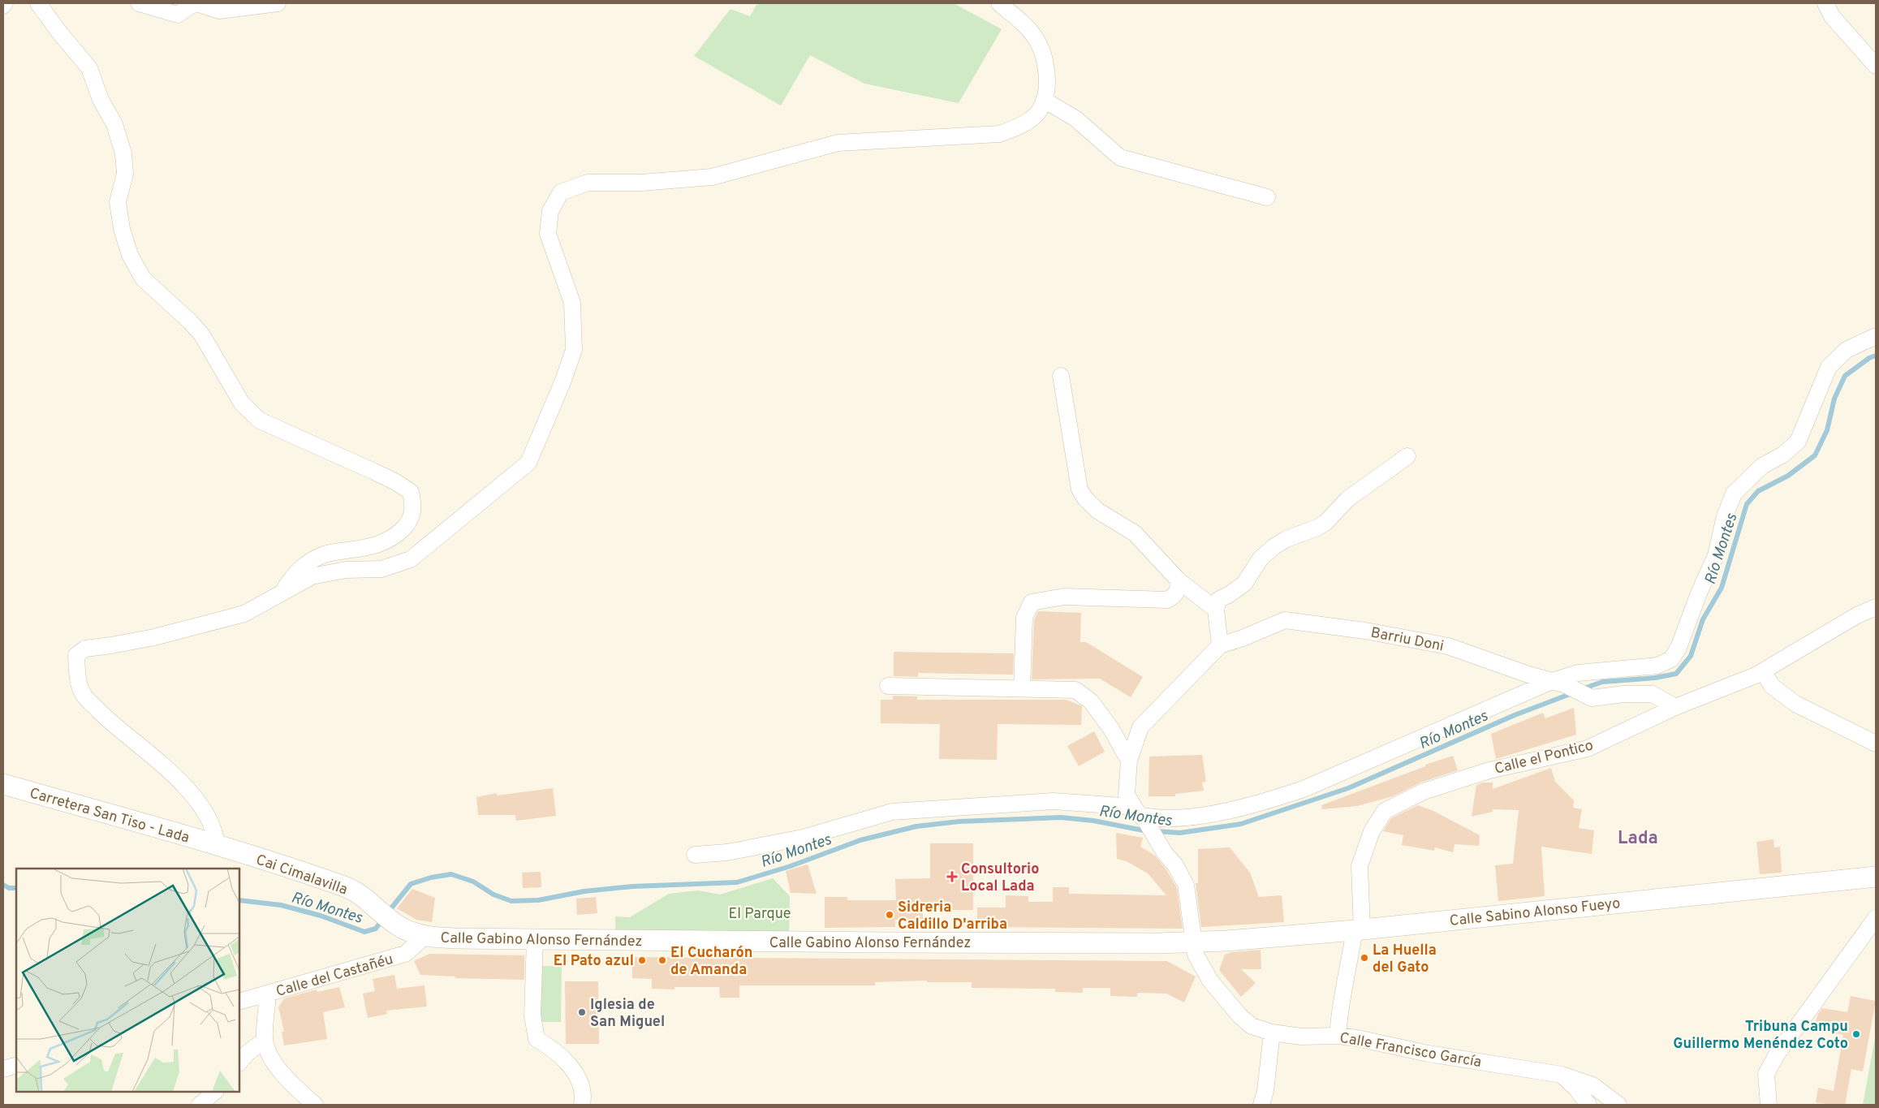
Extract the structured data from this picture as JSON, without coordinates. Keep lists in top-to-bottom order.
{
  "streets": {
    "street": [
      "Barriu Doni",
      "Calle el Pontico",
      "Carretera San Tiso - Lada",
      "Cai Cimalavilla",
      "Calle Sabino Alonso Fueyo",
      "Calle Gabino Alonso Fernández",
      "Calle del Castañéu",
      "Calle Francisco García"
    ]
  },
  "crossings": [
    ["Barriu Doni", "Calle el Pontico"],
    ["Barriu Doni", "Calle Sabino Alonso Fueyo"],
    ["Barriu Doni", "Calle Gabino Alonso Fernández"],
    ["Barriu Doni", "Calle Francisco García"],
    ["Calle el Pontico", "Calle Sabino Alonso Fueyo"],
    ["Calle el Pontico", "Calle Francisco García"],
    ["Carretera San Tiso - Lada", "Cai Cimalavilla"],
    ["Cai Cimalavilla", "Calle Gabino Alonso Fernández"],
    ["Calle Sabino Alonso Fueyo", "Calle Gabino Alonso Fernández"],
    ["Calle Sabino Alonso Fueyo", "Calle Francisco García"],
    ["Calle Gabino Alonso Fernández", "Calle del Castañéu"],
    ["Calle Gabino Alonso Fernández", "Calle Francisco García"]
  ],
  "districts": ["Lada"],
  "water": ["Río Montes"],
  "parks": ["El Parque"],
  "places": {
    "health": ["Consultorio Local Lada"],
    "other": [
      "Sidreria Caldillo D'arriba",
      "La Huella del Gato",
      "El Pato azul",
      "El Cucharón de Amanda",
      "Iglesia de San Miguel",
      "Tribuna Campu Guillermo Menéndez Coto"
    ]
  }
}
